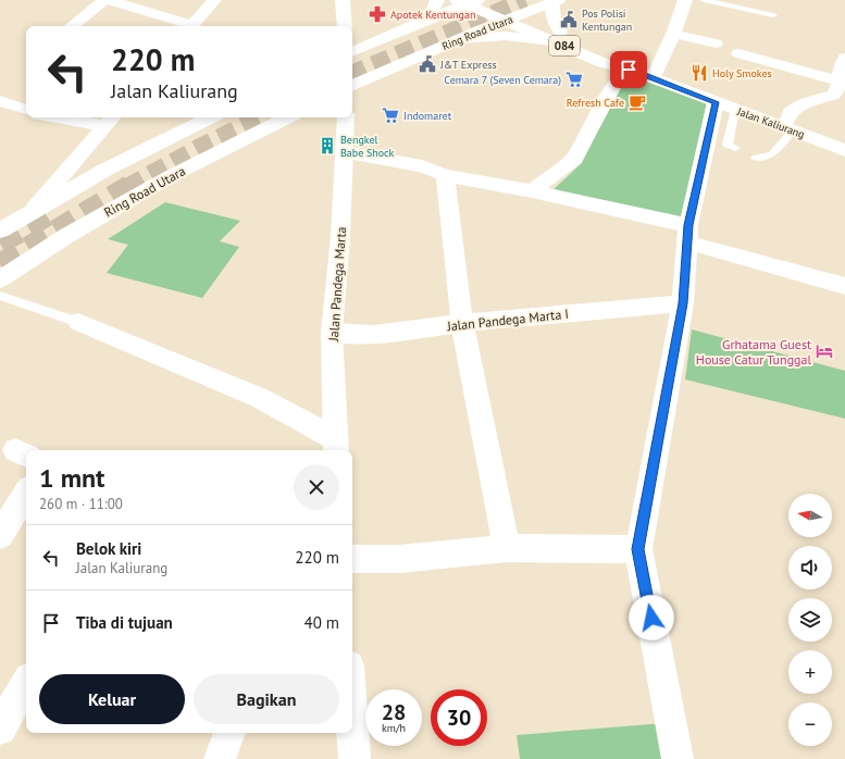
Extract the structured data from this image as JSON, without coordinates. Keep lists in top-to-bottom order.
{
  "streets": {
    "main road": [
      "Ring Road Utara",
      "084",
      "Jalan Kaliurang",
      "Jalan Pandega Marta",
      "Jalan Pandega Marta I"
    ]
  },
  "crossings": [
    ["Ring Road Utara", "Jalan Kaliurang"],
    ["Jalan Pandega Marta", "Jalan Pandega Marta I"]
  ],
  "places": {
    "pharmacy": ["Apotek Kentungan"],
    "public building": ["Pos Polisi Kentungan", "J&T Express"],
    "restaurant": ["Holy Smokes"],
    "supermarket": ["Cemara 7 (Seven Cemara)", "Indomaret"],
    "cafe": ["Refresh Cafe"],
    "building": ["Bengkel Babe Shock"],
    "hotel": ["Grhatama Guest House Catur Tunggal"]
  },
  "north": "left",
  "page": {
    "turn": ["220 m", "Jalan Kaliurang"],
    "heading": ["1 mnt", "260 m · 11:00"],
    "map_buttons": ["+", "−"],
    "list": [
      {
        "name": "Belok kiri",
        "note": "Jalan Kaliurang",
        "value": "220 m"
      },
      {
        "name": "Tiba di tujuan",
        "value": "40 m"
      }
    ],
    "buttons": ["Keluar", "Bagikan"],
    "speed": "28 km/h",
    "limit": "30"
  }
}
